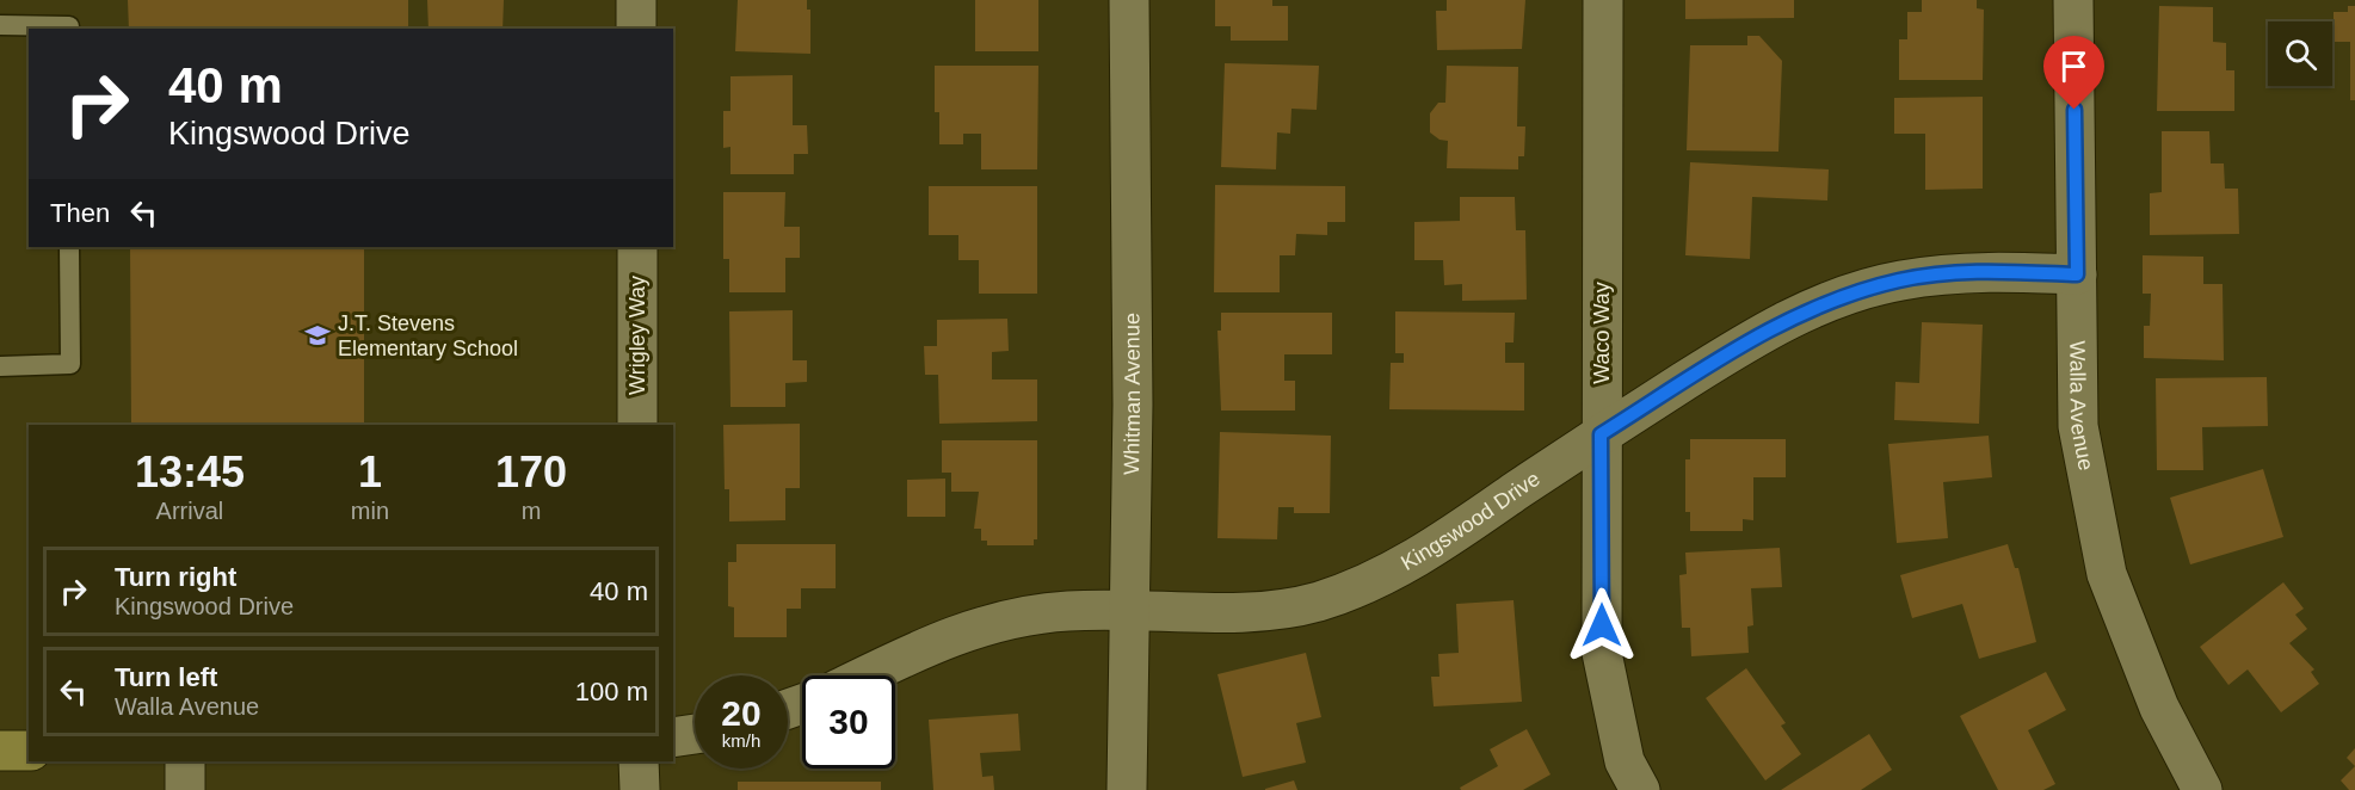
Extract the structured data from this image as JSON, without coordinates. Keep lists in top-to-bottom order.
{
  "streets": {
    "street": [
      "Waco Way",
      "Wrigley Way",
      "Whitman Avenue",
      "Walla Avenue",
      "Kingswood Drive"
    ]
  },
  "crossings": [
    ["Waco Way", "Kingswood Drive"],
    ["Whitman Avenue", "Kingswood Drive"],
    ["Walla Avenue", "Kingswood Drive"]
  ],
  "places": {
    "school or university": ["J.T. Stevens Elementary School"]
  },
  "page": {
    "turn": ["40 m", "Kingswood Drive"],
    "then": "Then",
    "eta": [
      "13:45",
      "Arrival",
      "1",
      "min",
      "170",
      "m"
    ],
    "list": [
      {
        "name": "Turn right",
        "note": "Kingswood Drive",
        "value": "40 m"
      },
      {
        "name": "Turn left",
        "note": "Walla Avenue",
        "value": "100 m"
      }
    ],
    "speed": "20 km/h",
    "limit": "30"
  }
}
